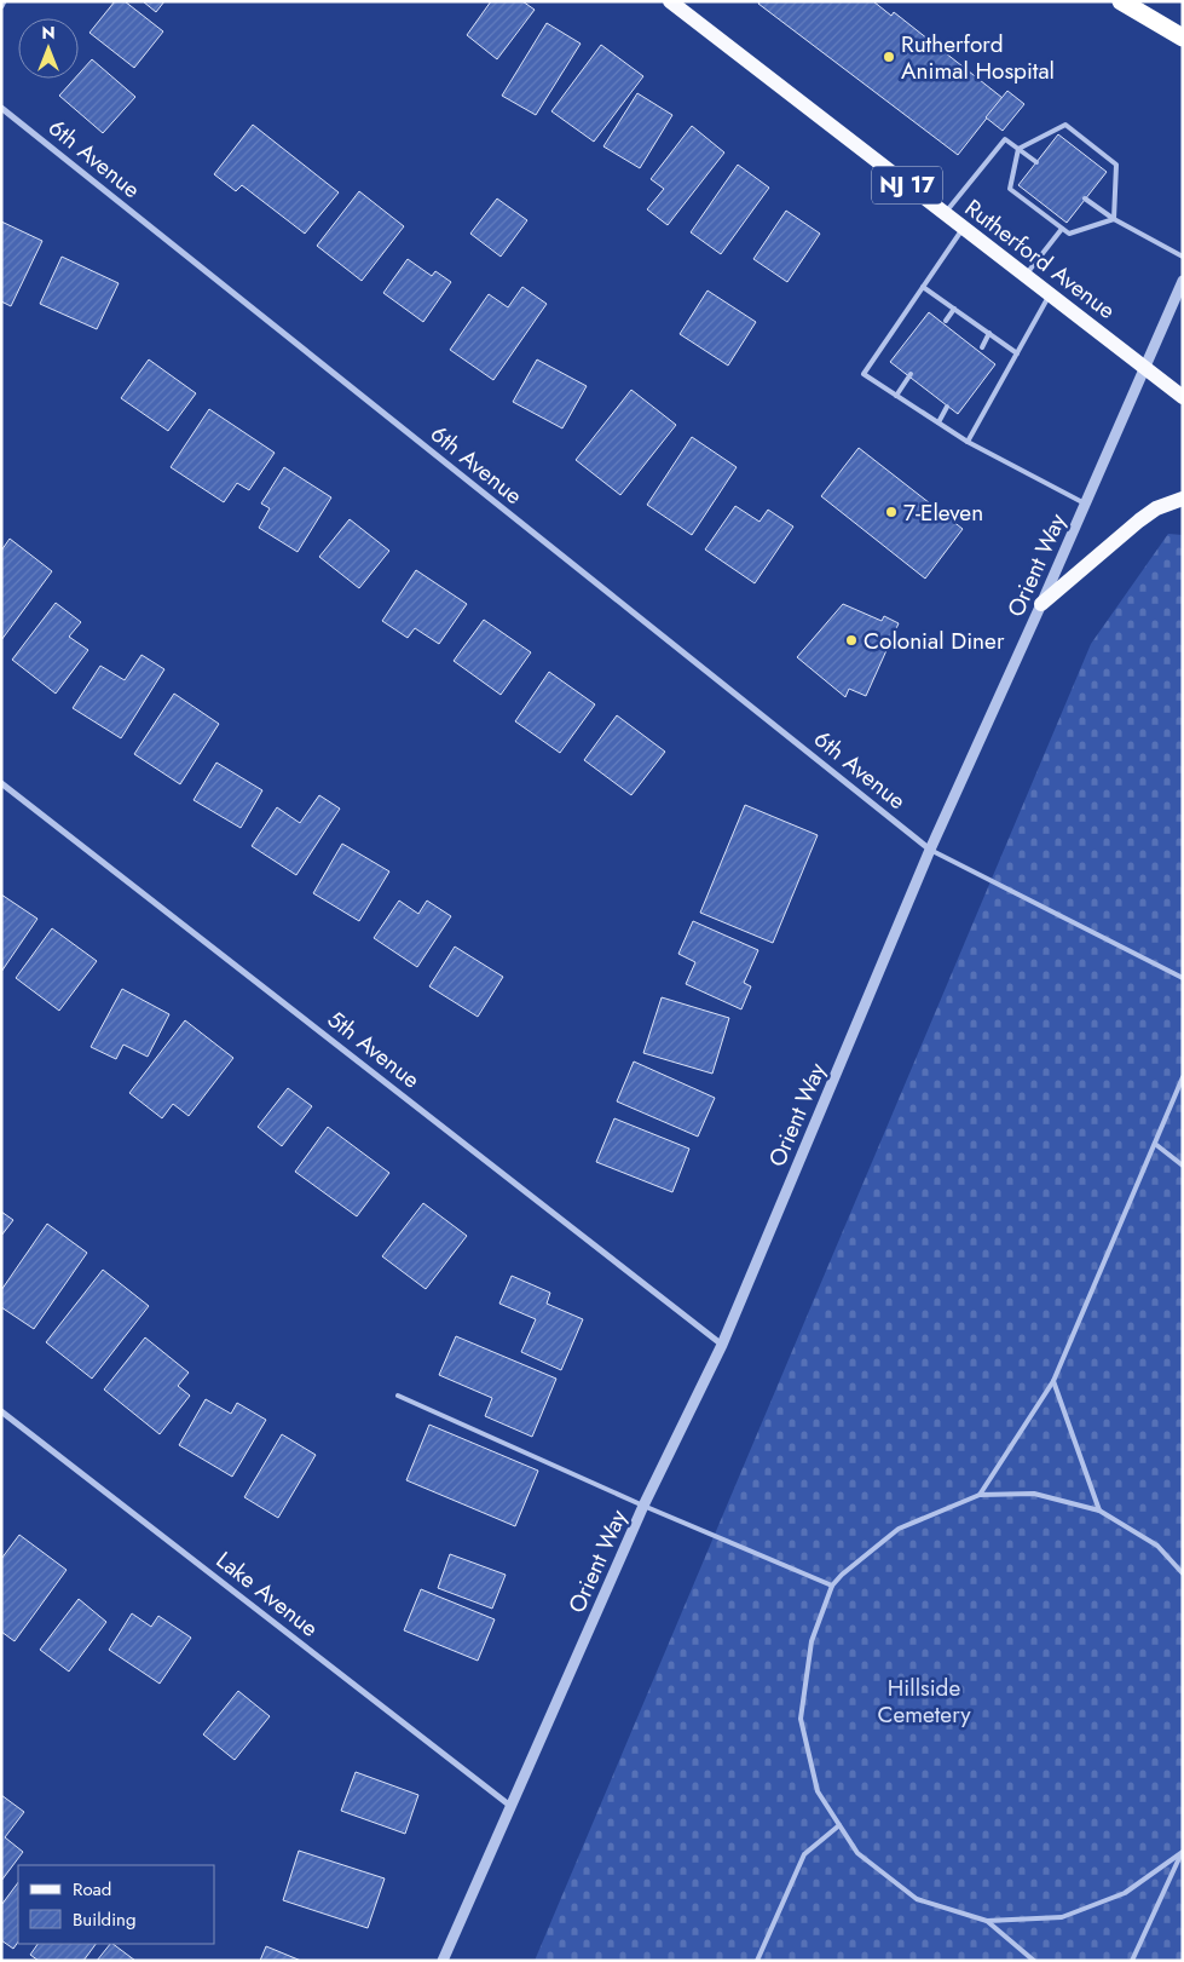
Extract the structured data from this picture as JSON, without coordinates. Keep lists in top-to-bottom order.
{
  "streets": {
    "main road": ["NJ 17", "Rutherford Avenue"],
    "street": [
      "6th Avenue",
      "Orient Way",
      "5th Avenue",
      "Lake Avenue"
    ]
  },
  "crossings": [
    ["6th Avenue", "Orient Way"],
    ["Rutherford Avenue", "Orient Way"],
    ["Orient Way", "5th Avenue"],
    ["Orient Way", "Lake Avenue"]
  ],
  "parks": ["Hillside Cemetery"],
  "places": ["Rutherford Animal Hospital", "7-Eleven", "Colonial Diner"],
  "legend": ["Road", "Building"],
  "north": "top"
}
